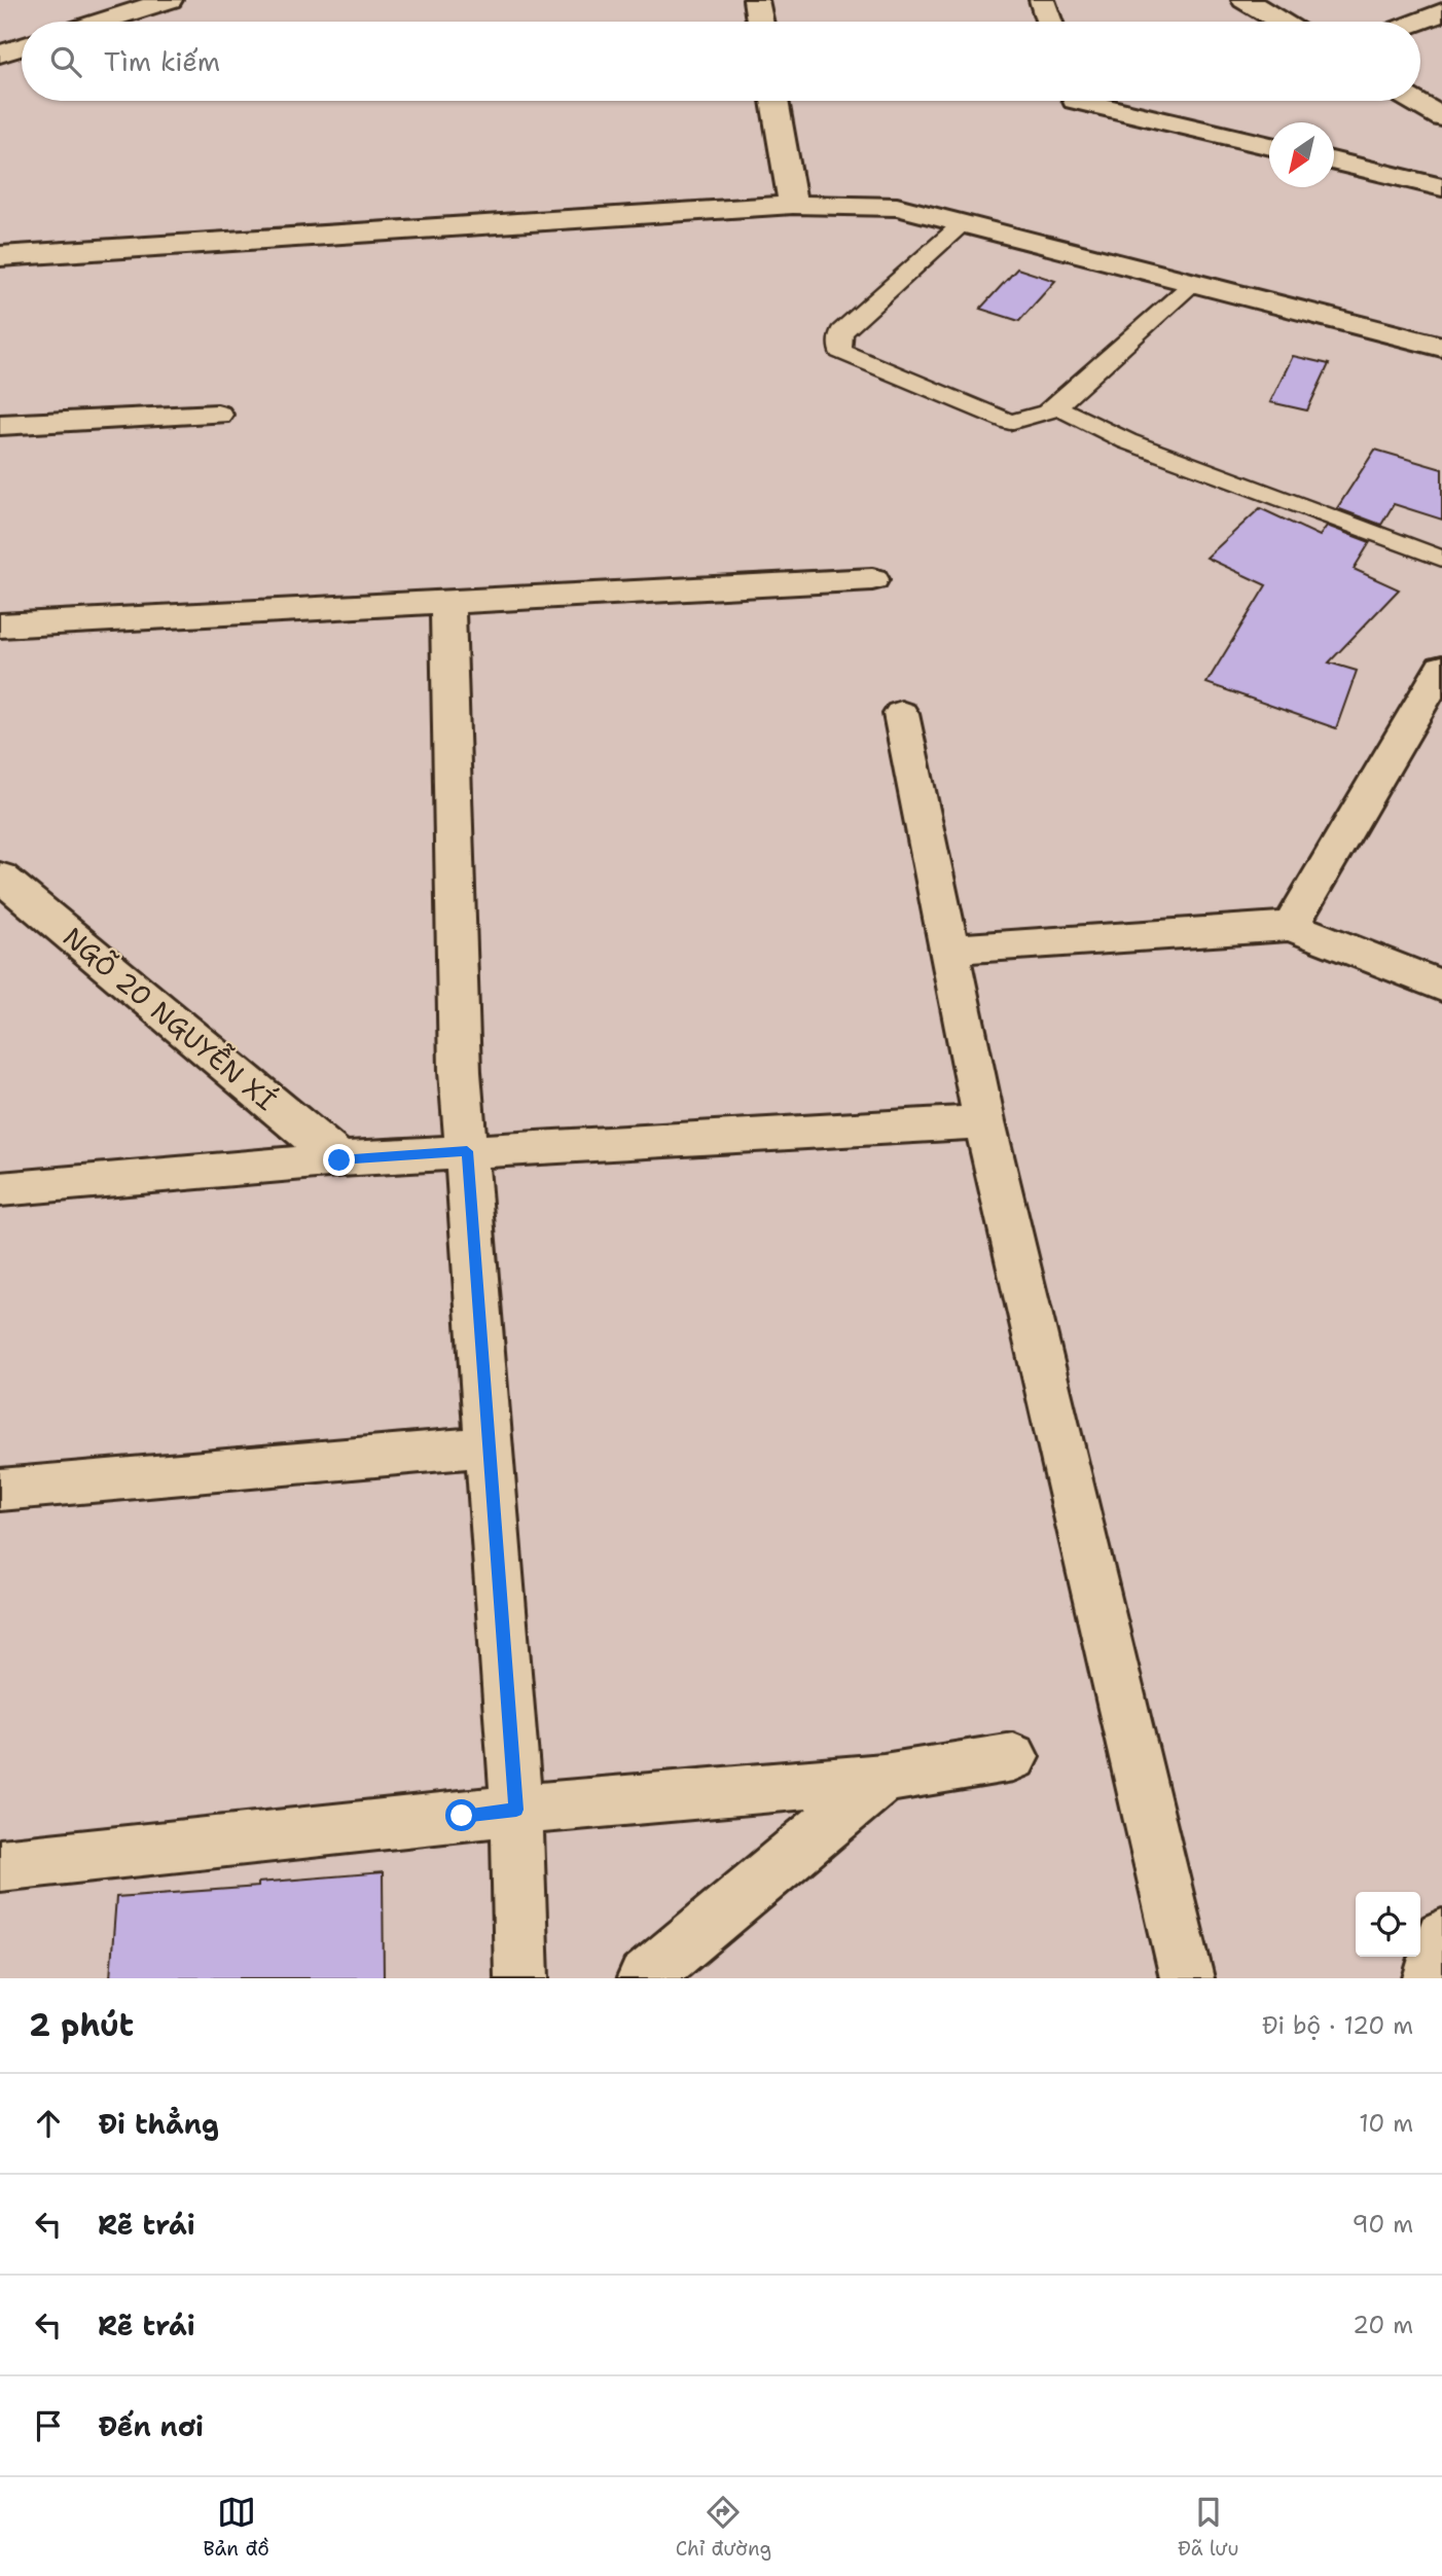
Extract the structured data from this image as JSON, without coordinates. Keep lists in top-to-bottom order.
{
  "streets": {
    "street": ["NGÕ 20 NGUYỄN XÍ"]
  },
  "north": "bottom left",
  "page": {
    "search": "Tìm kiếm",
    "heading": ["2 phút", "Đi bộ · 120 m"],
    "list": [
      ["Đi thẳng", "10 m"],
      ["Rẽ trái", "90 m"],
      ["Rẽ trái", "20 m"],
      "Đến nơi"
    ],
    "nav": ["Bản đồ", "Chỉ đường", "Đã lưu"]
  }
}
